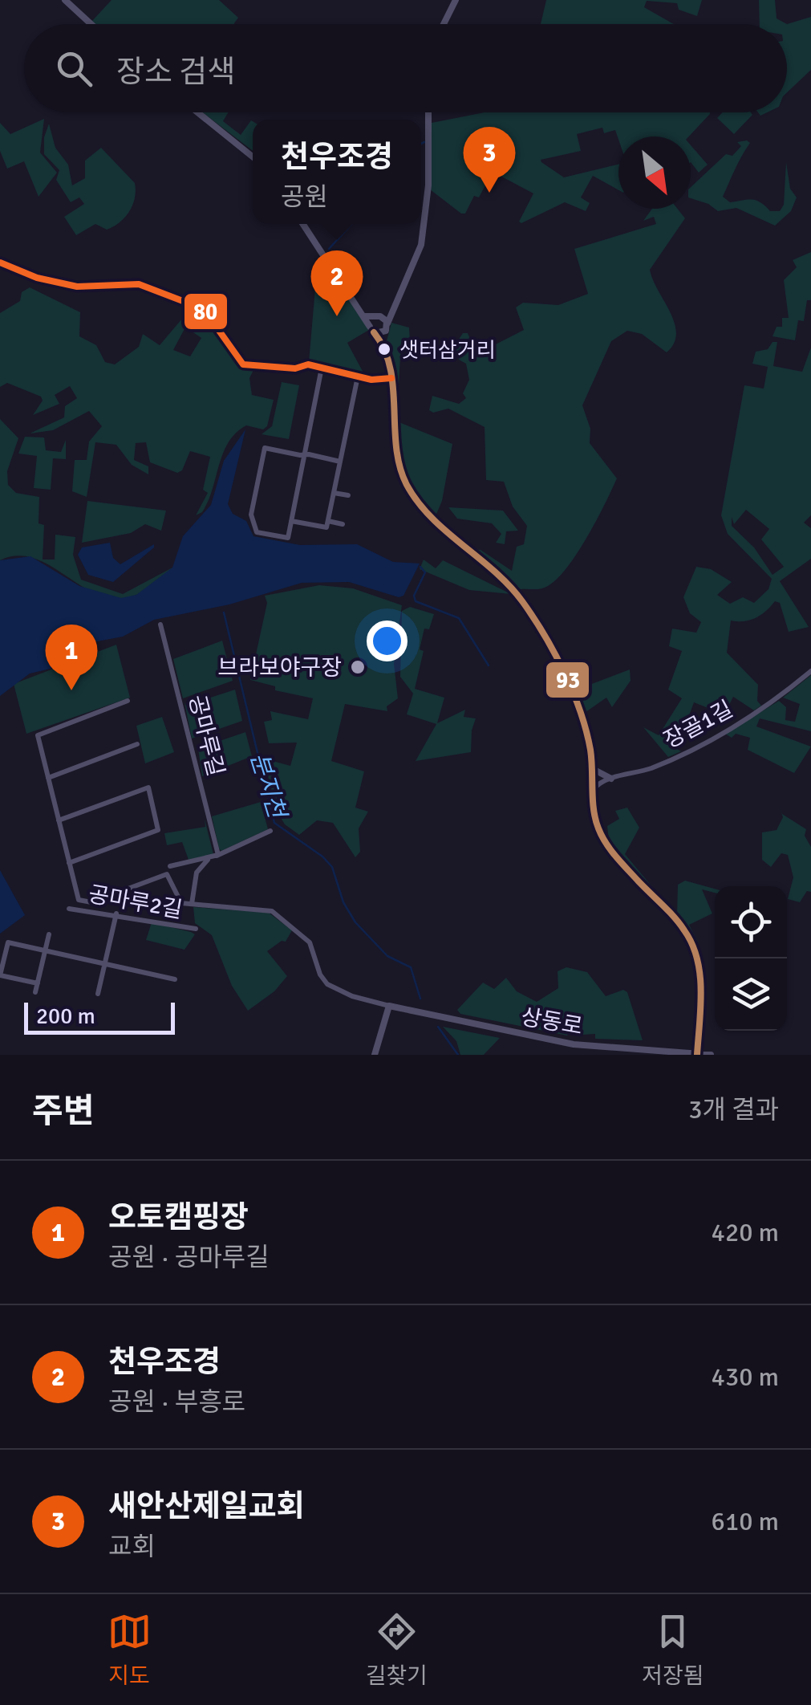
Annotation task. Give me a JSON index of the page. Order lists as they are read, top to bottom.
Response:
{
  "streets": {
    "street": [
      "장골1길",
      "공마루길",
      "공마루2길",
      "상동로"
    ]
  },
  "water": ["분지천"],
  "places": ["샛터삼거리", "브라보야구장"],
  "lines": ["transit line 80", "transit line 93"],
  "scale_bar": "200 m",
  "north": "bottom right",
  "page": {
    "search": "장소 검색",
    "popup": ["천우조경", "공원"],
    "pins": ["3", "2", "1"],
    "scale": "200 m",
    "heading": ["주변", "3개 결과"],
    "list": [
      {
        "mark": "1",
        "name": "오토캠핑장",
        "note": "공원 · 공마루길",
        "value": "420 m"
      },
      {
        "mark": "2",
        "name": "천우조경",
        "note": "공원 · 부흥로",
        "value": "430 m"
      },
      {
        "mark": "3",
        "name": "새안산제일교회",
        "note": "교회",
        "value": "610 m"
      }
    ],
    "nav": ["지도", "길찾기", "저장됨"]
  }
}
